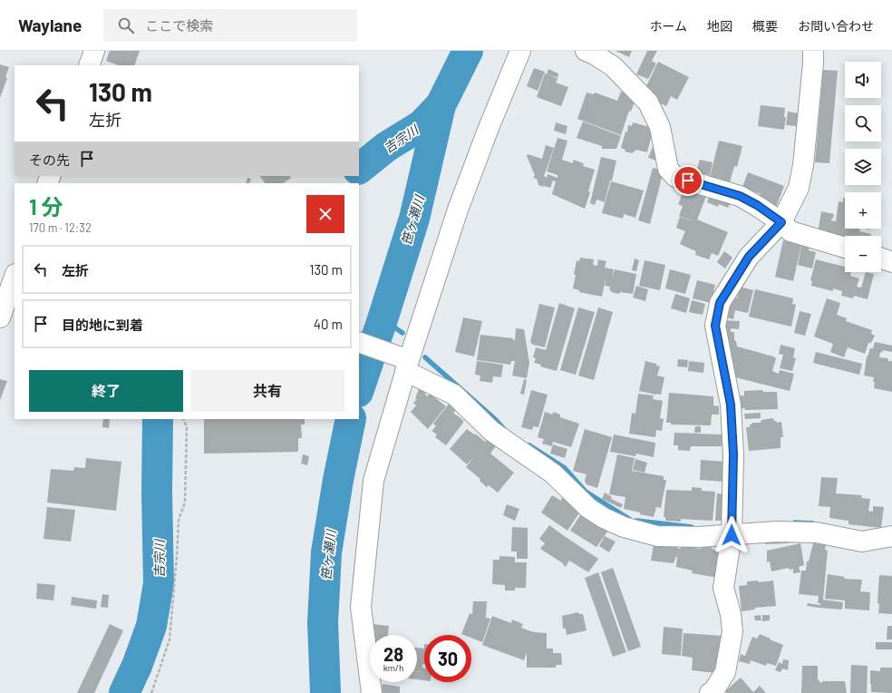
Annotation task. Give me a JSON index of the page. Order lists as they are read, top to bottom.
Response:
{
  "water": ["吉宗川", "笹ヶ瀬川"],
  "page": {
    "header": "Waylane",
    "search": "ここで検索",
    "nav": [
      "ホーム",
      "地図",
      "概要",
      "お問い合わせ"
    ],
    "map_buttons": ["+", "−"],
    "turn": ["130 m", "左折"],
    "then": "その先",
    "heading": ["1 分", "170 m · 12:32"],
    "list": [
      {
        "name": "左折",
        "value": "130 m"
      },
      {
        "name": "目的地に到着",
        "value": "40 m"
      }
    ],
    "buttons": ["終了", "共有"],
    "speed": "28 km/h",
    "limit": "30"
  }
}
